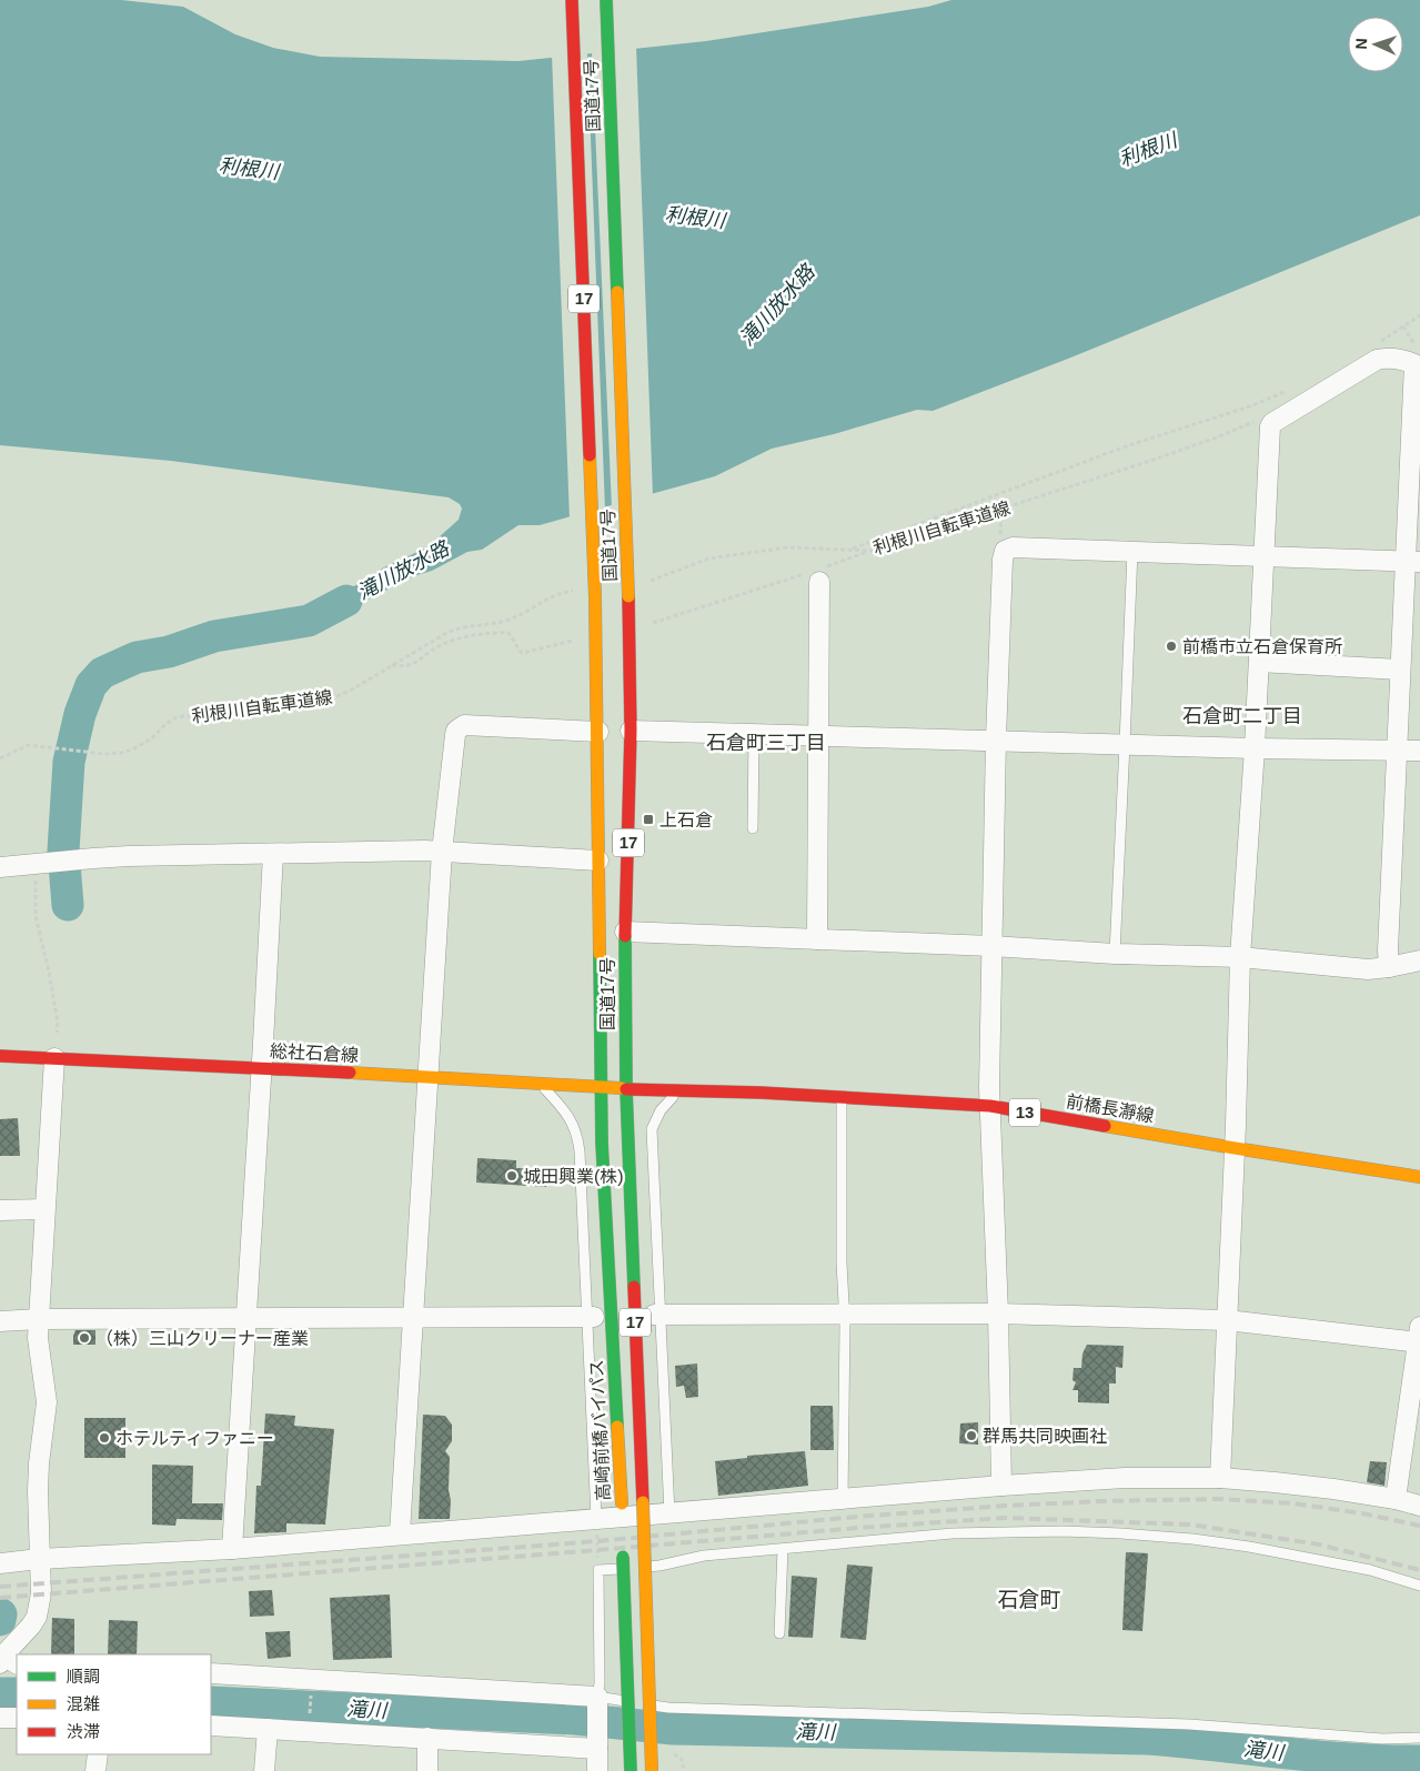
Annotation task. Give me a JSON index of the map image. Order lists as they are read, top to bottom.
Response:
{
  "streets": {
    "main road": [
      "国道17号",
      "17",
      "総社石倉線",
      "前橋長瀞線",
      "13",
      "高崎前橋バイパス"
    ],
    "path": ["利根川自転車道線"]
  },
  "crossings": [
    ["国道17号", "17"],
    ["国道17号", "総社石倉線"],
    ["国道17号", "前橋長瀞線"],
    ["国道17号", "高崎前橋バイパス"],
    ["17", "総社石倉線"],
    ["17", "前橋長瀞線"],
    ["総社石倉線", "前橋長瀞線"],
    ["総社石倉線", "高崎前橋バイパス"]
  ],
  "districts": ["石倉町二丁目", "石倉町三丁目", "石倉町"],
  "water": ["利根川", "滝川放水路", "滝川"],
  "places": {
    "other": [
      "前橋市立石倉保育所",
      "城田興業(株)",
      "（株）三山クリーナー産業",
      "群馬共同映画社",
      "ホテルティファニー"
    ],
    "transit": ["上石倉"]
  },
  "legend": ["順調", "混雑", "渋滞"],
  "north": "left"
}
